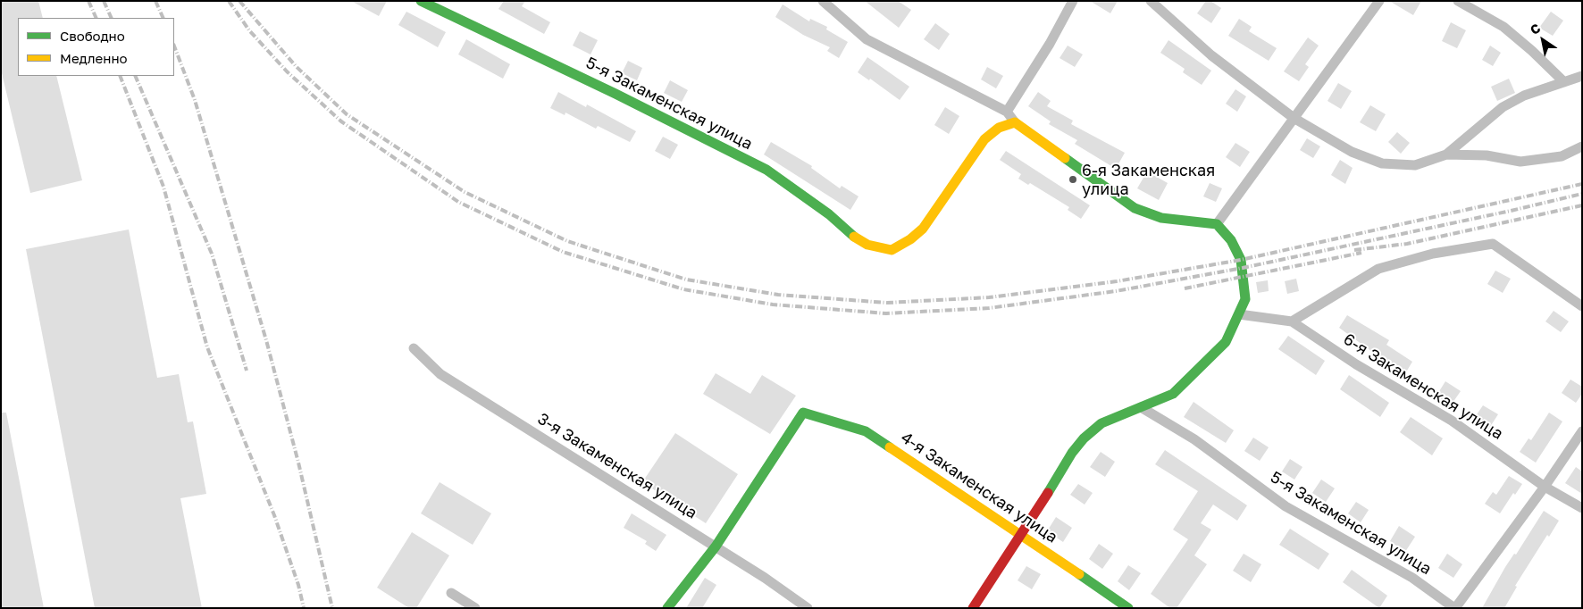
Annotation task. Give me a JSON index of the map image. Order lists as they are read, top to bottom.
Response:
{
  "streets": {
    "street": [
      "5-я Закаменская улица",
      "6-я Закаменская улица",
      "3-я Закаменская улица",
      "4-я Закаменская улица"
    ]
  },
  "crossings": [
    ["3-я Закаменская улица", "4-я Закаменская улица"]
  ],
  "places": ["6-я Закаменская улица"],
  "legend": ["Свободно", "Медленно"],
  "north": "top left"
}
